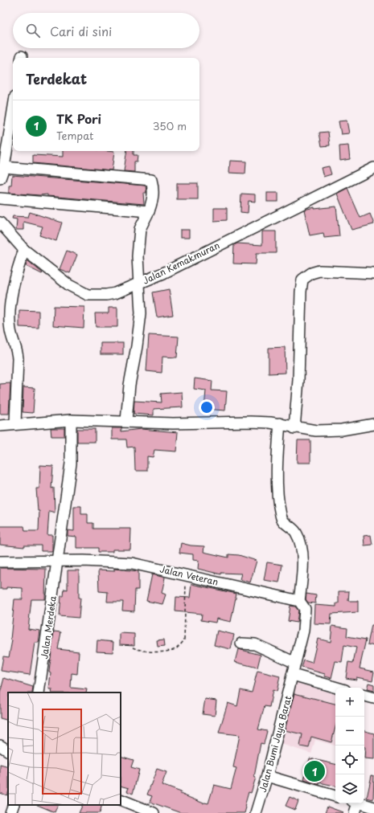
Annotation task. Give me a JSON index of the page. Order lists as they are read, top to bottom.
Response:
{
  "streets": {
    "street": [
      "Jalan Kemakmuran",
      "Jalan Veteran",
      "Jalan Merdeka",
      "Jalan Bumi Jaya Barat"
    ]
  },
  "crossings": [
    ["Jalan Veteran", "Jalan Merdeka"]
  ],
  "page": {
    "search": "Cari di sini",
    "heading": "Terdekat",
    "list": [
      {
        "mark": "1",
        "name": "TK Pori",
        "note": "Tempat",
        "value": "350 m"
      }
    ],
    "map_buttons": ["+", "−"],
    "pins": "1"
  }
}
